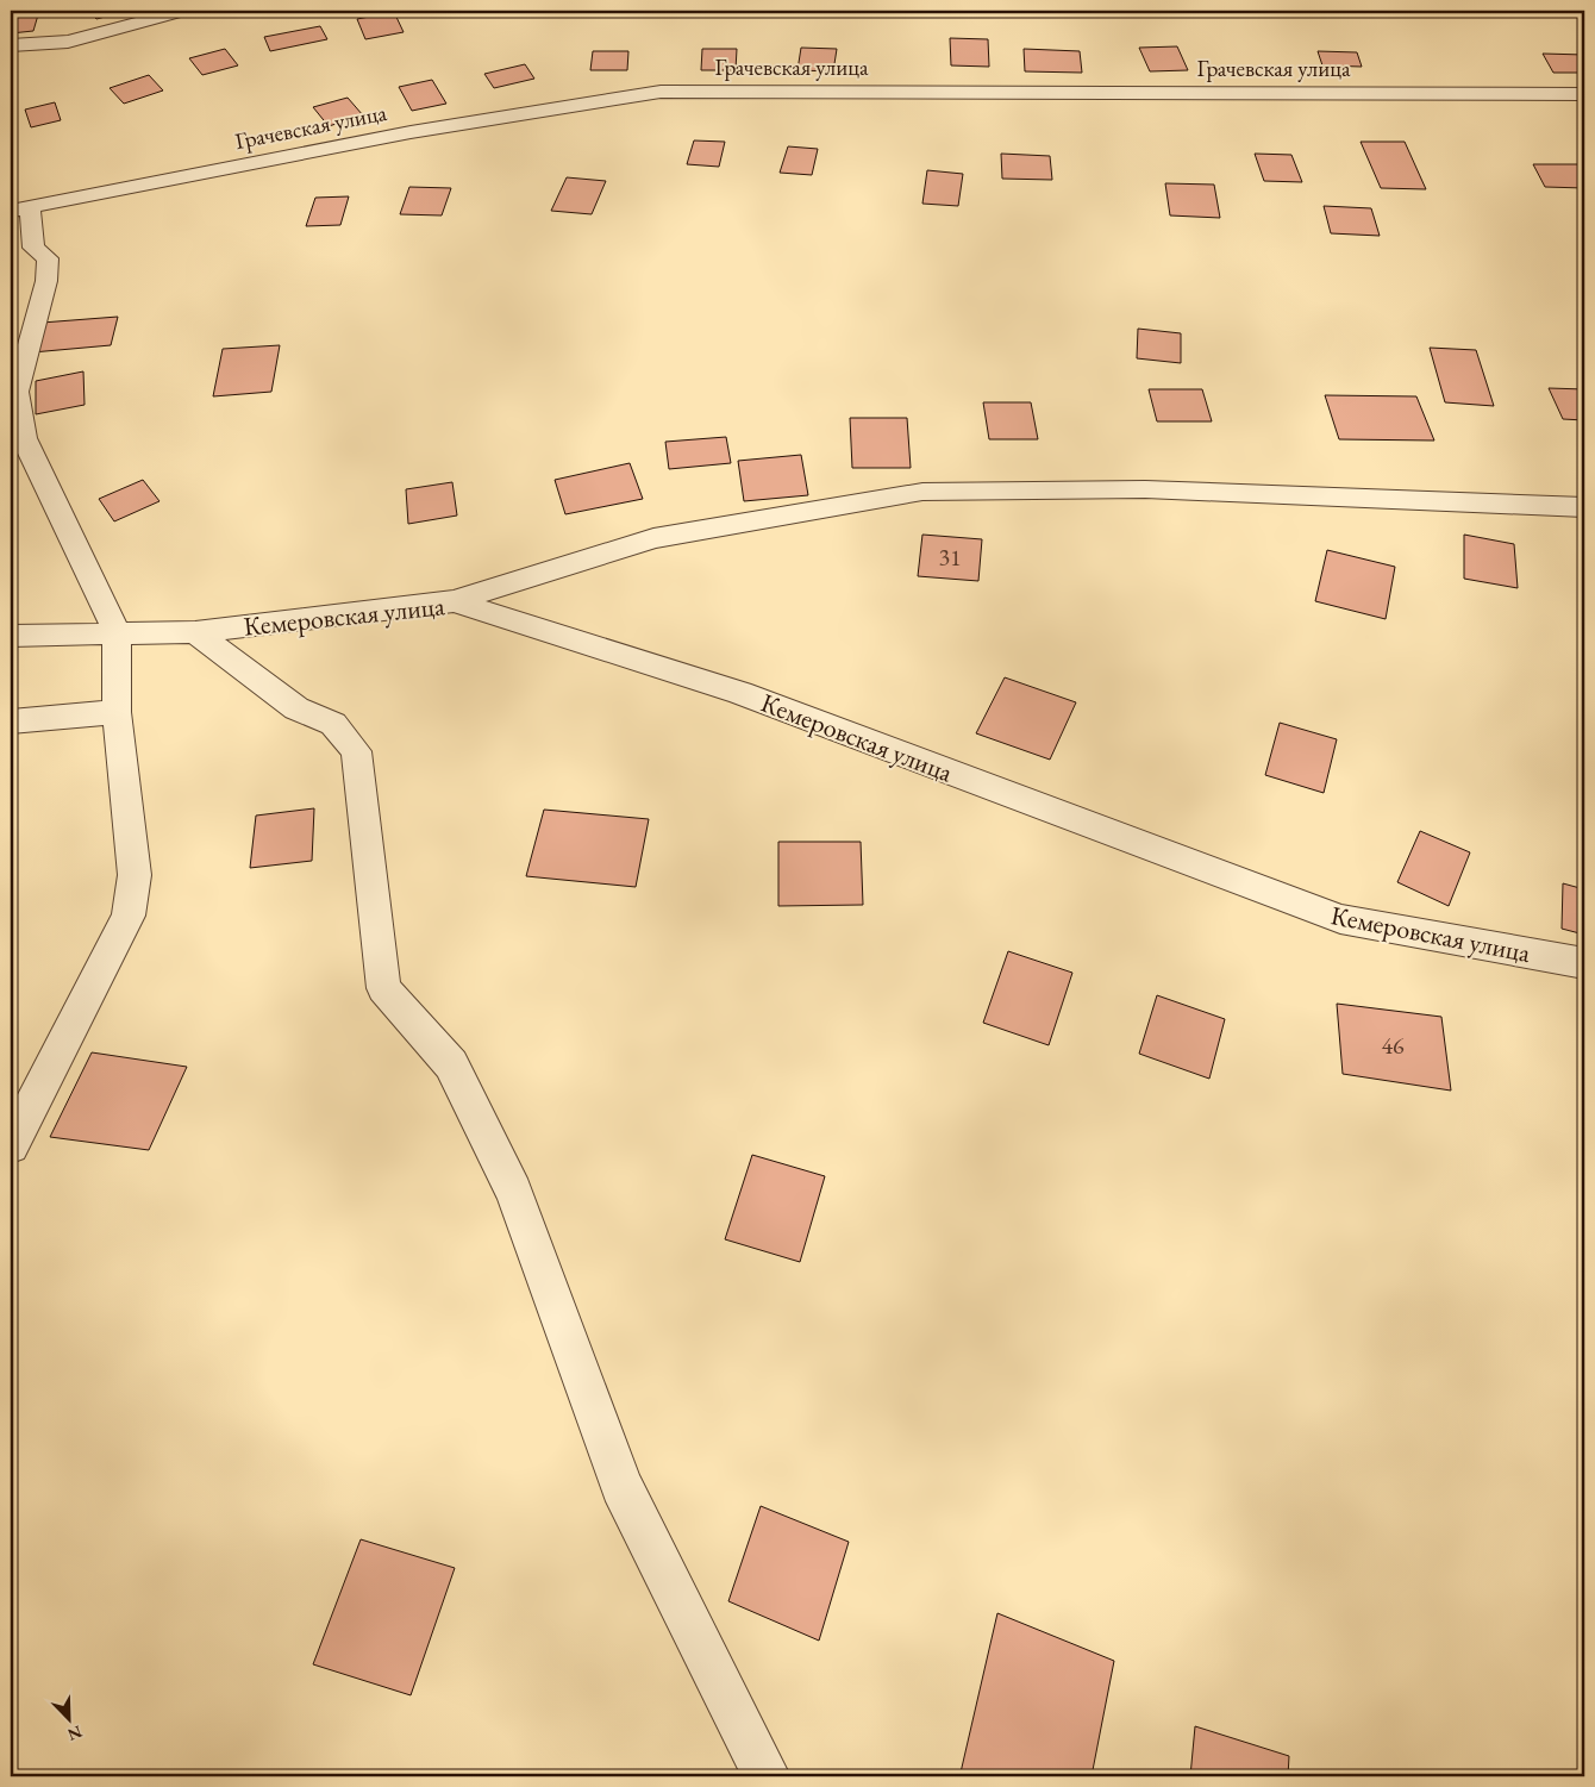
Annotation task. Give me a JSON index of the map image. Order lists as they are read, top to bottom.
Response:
{
  "streets": {
    "street": ["Грачевская улица", "Кемеровская улица"]
  },
  "house_numbers": ["31", "46"],
  "north": "bottom right"
}
